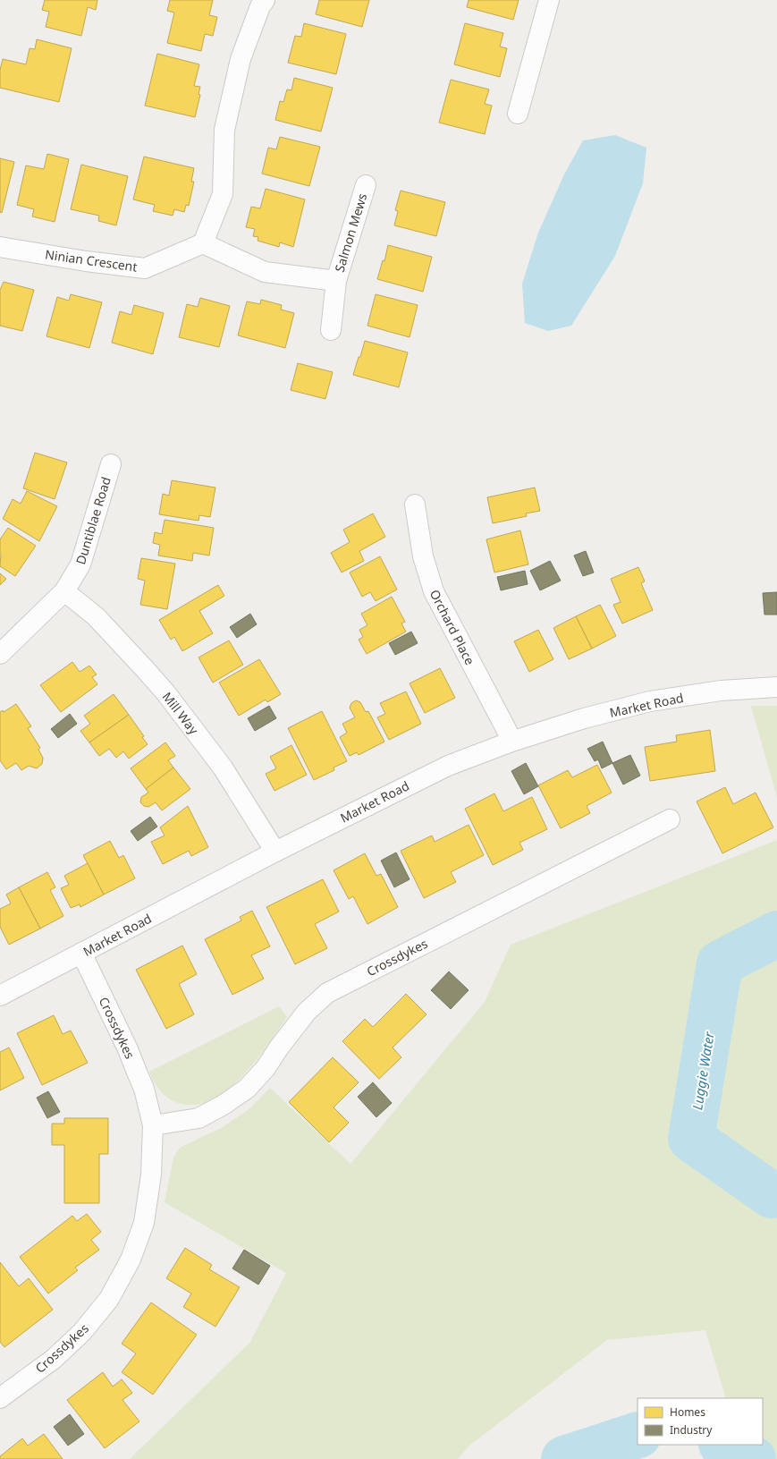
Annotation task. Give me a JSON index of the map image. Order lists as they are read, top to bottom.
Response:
{
  "streets": {
    "street": [
      "Salmon Mews",
      "Ninian Crescent",
      "Duntiblae Road",
      "Orchard Place",
      "Market Road",
      "Mill Way",
      "Crossdykes"
    ]
  },
  "crossings": [
    ["Salmon Mews", "Ninian Crescent"],
    ["Duntiblae Road", "Mill Way"],
    ["Orchard Place", "Market Road"],
    ["Market Road", "Mill Way"],
    ["Market Road", "Crossdykes"]
  ],
  "water": ["Luggie Water"],
  "legend": ["Homes", "Industry"]
}
